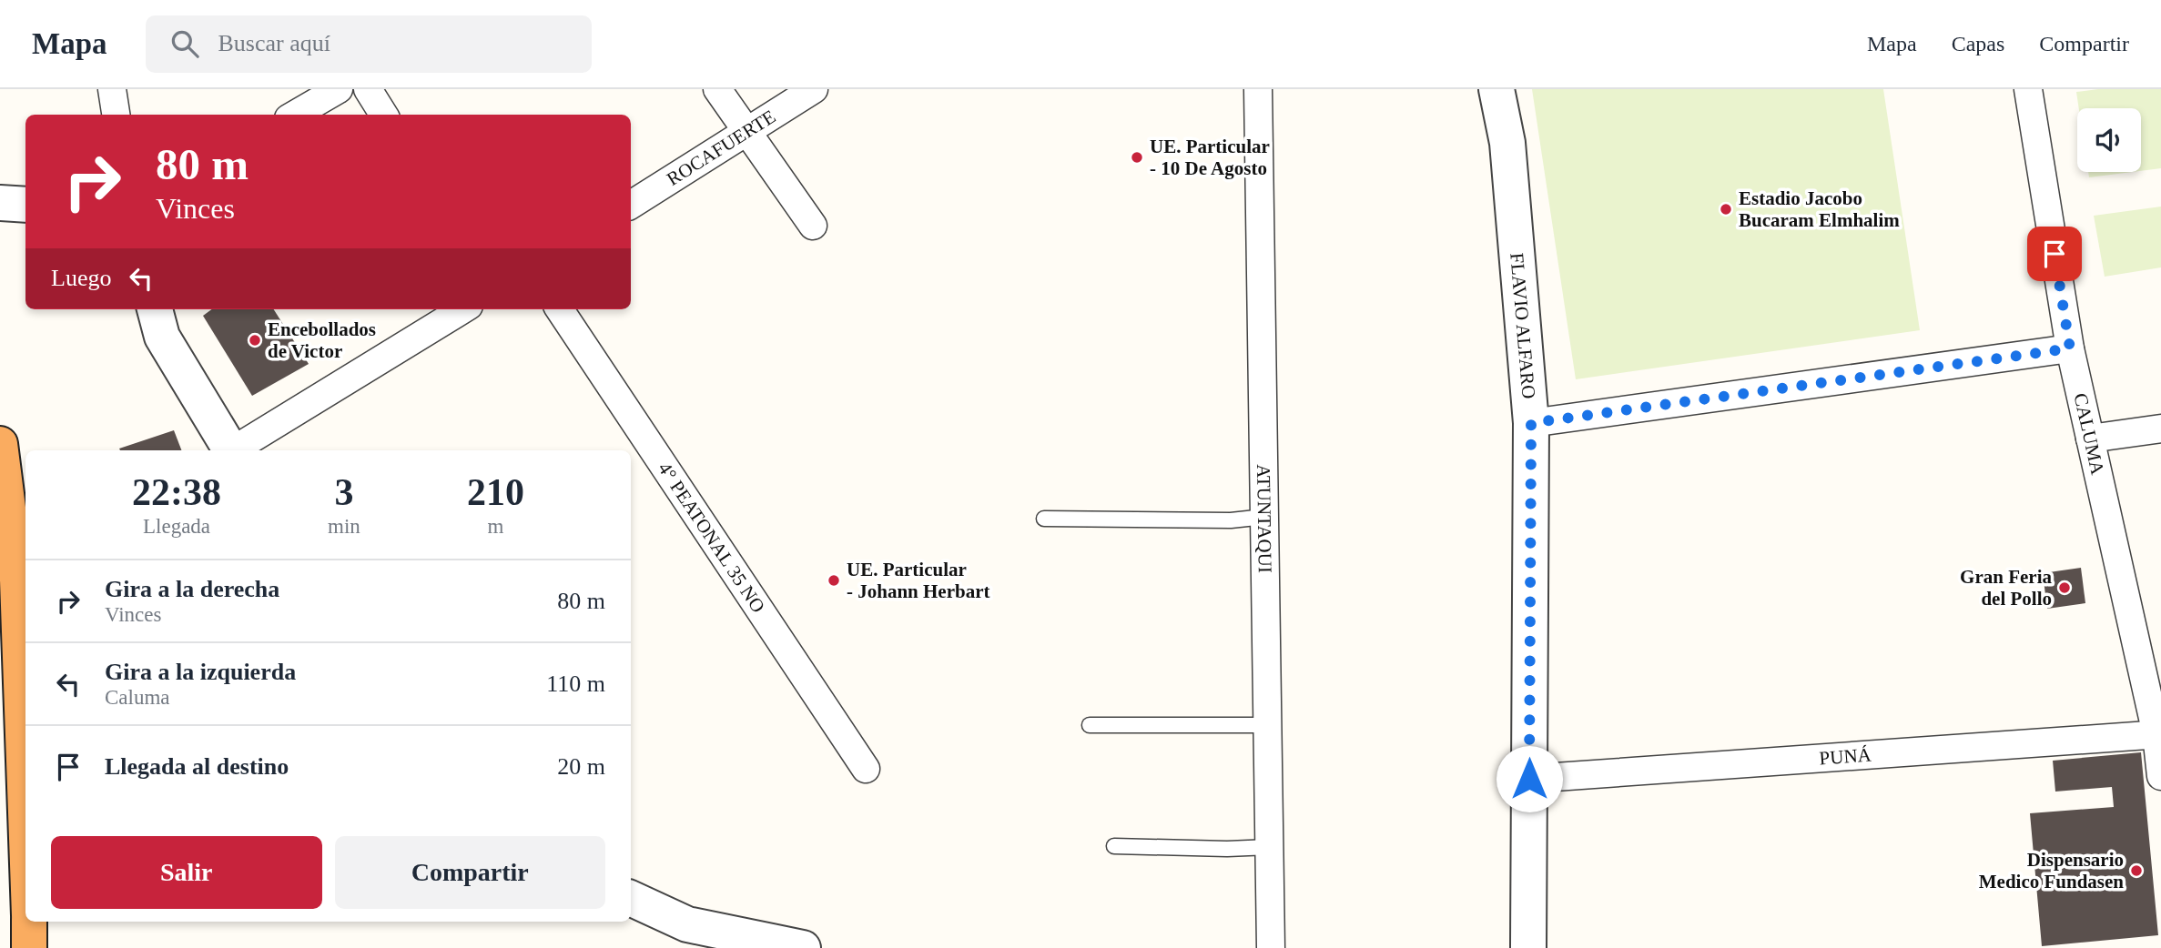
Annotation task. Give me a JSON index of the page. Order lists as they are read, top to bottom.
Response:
{
  "streets": {
    "street": [
      "ROCAFUERTE",
      "FLAVIO ALFARO",
      "CALUMA",
      "ATUNTAQUI",
      "4° PEATONAL 35 NO",
      "PUNÁ"
    ]
  },
  "crossings": [
    ["FLAVIO ALFARO", "PUNÁ"],
    ["CALUMA", "PUNÁ"]
  ],
  "places": [
    "UE. Particular - 10 De Agosto",
    "Estadio Jacobo Bucaram Elmhalim",
    "Encebollados de Victor",
    "UE. Particular - Johann Herbart",
    "Gran Feria del Pollo",
    "Dispensario Medico Fundasen"
  ],
  "page": {
    "header": "Mapa",
    "search": "Buscar aquí",
    "nav": ["Mapa", "Capas", "Compartir"],
    "turn": ["80 m", "Vinces"],
    "then": "Luego",
    "eta": [
      "22:38",
      "Llegada",
      "3",
      "min",
      "210",
      "m"
    ],
    "list": [
      {
        "name": "Gira a la derecha",
        "note": "Vinces",
        "value": "80 m"
      },
      {
        "name": "Gira a la izquierda",
        "note": "Caluma",
        "value": "110 m"
      },
      {
        "name": "Llegada al destino",
        "value": "20 m"
      }
    ],
    "buttons": ["Salir", "Compartir"]
  }
}
